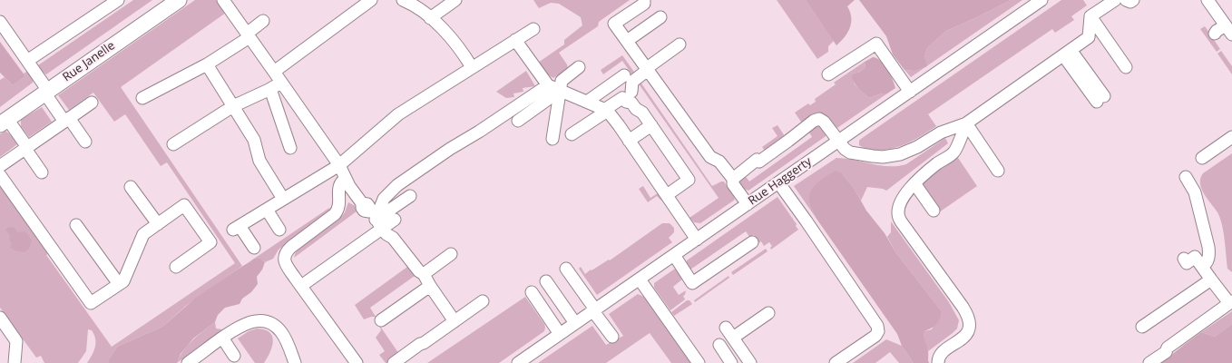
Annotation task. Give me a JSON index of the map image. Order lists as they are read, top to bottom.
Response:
{
  "streets": {
    "main road": ["Rue Janelle"],
    "street": ["Rue Haggerty"]
  }
}
